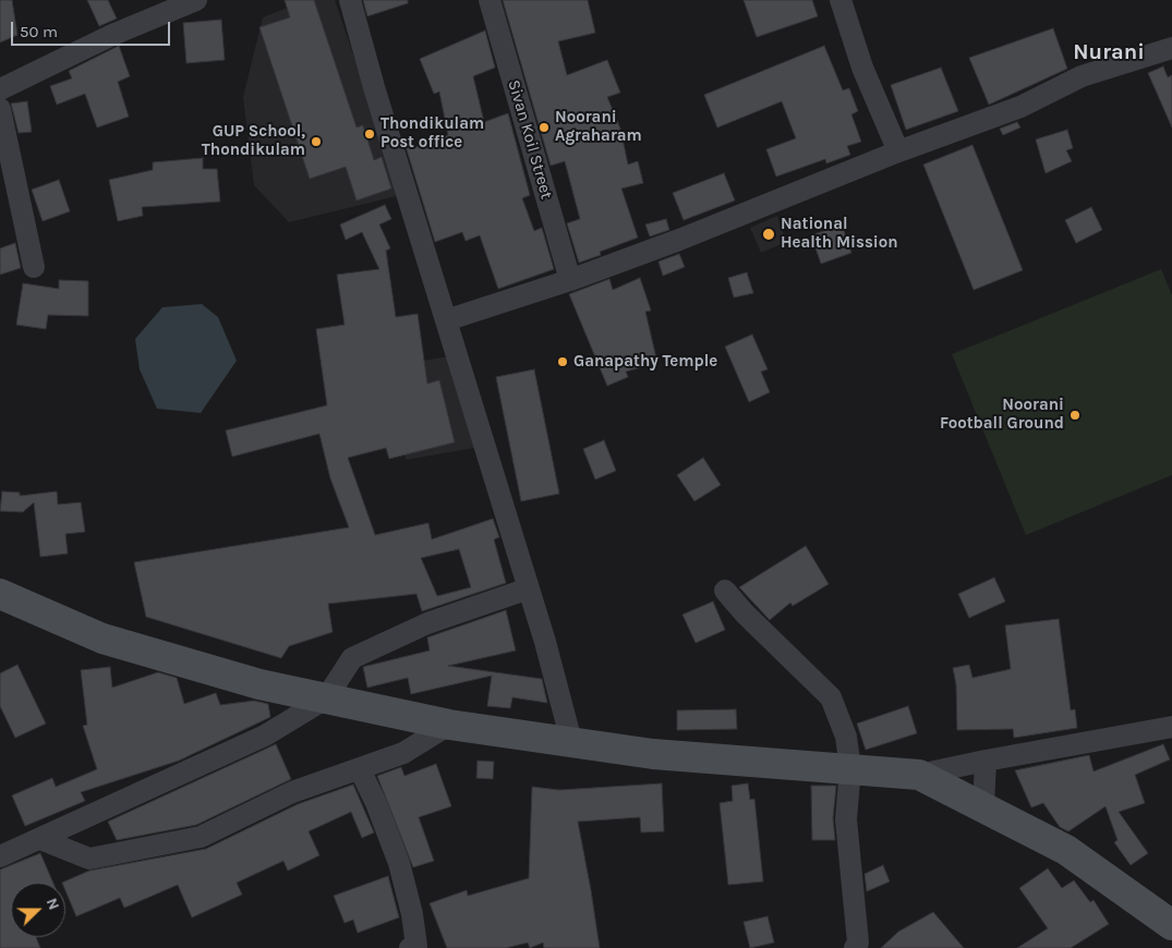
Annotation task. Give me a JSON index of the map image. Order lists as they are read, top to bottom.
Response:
{
  "streets": {
    "street": ["Sivan Koil Street"]
  },
  "districts": ["Nurani"],
  "places": [
    "Noorani Agraharam",
    "Thondikulam Post office",
    "GUP School, Thondikulam",
    "National Health Mission",
    "Ganapathy Temple",
    "Noorani Football Ground"
  ],
  "scale_bar": "50 m",
  "north": "right"
}
